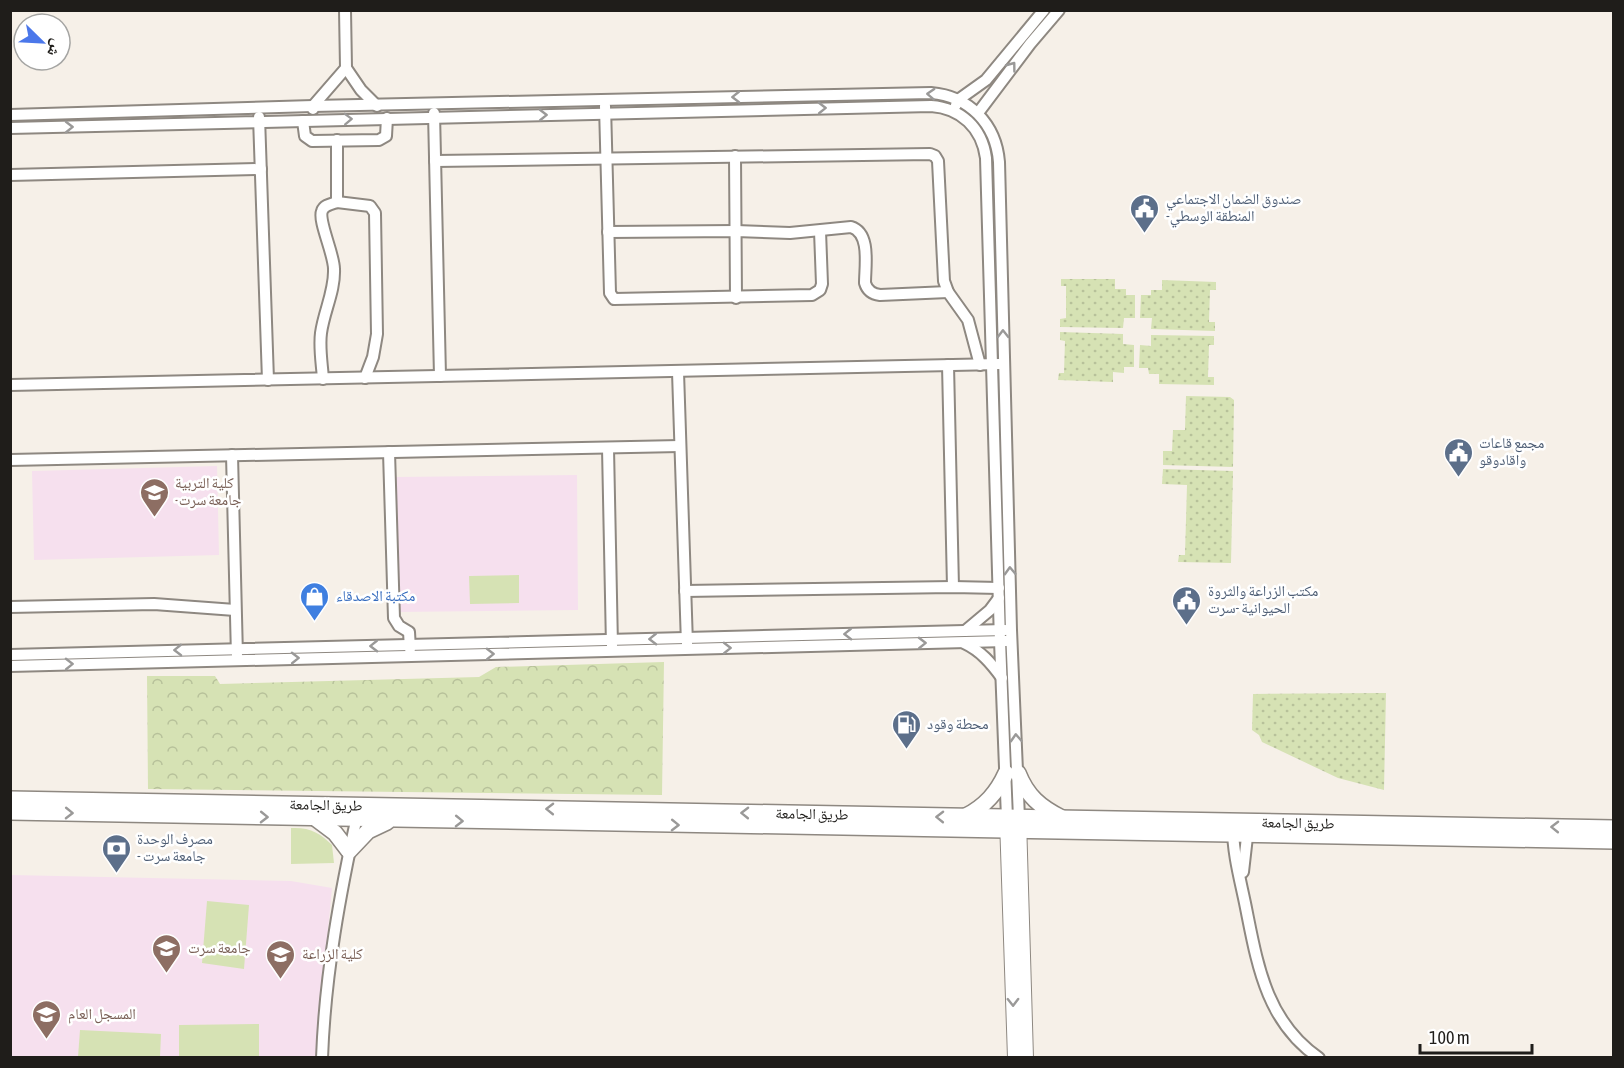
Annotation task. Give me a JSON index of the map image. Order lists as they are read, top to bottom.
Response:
{
  "streets": {
    "highway": ["طريق الجامعة"]
  },
  "places": {
    "public building": ["صندوق الضمان الاجتماعي -المنطقة الوسطي", "مجمع قاعات واقادوقو", "مكتب الزراعة والثروة الحيوانية -سرت"],
    "school or university": [
      "كلية التربية -جامعة سرت",
      "جامعة سرت",
      "كلية الزراعة",
      "المسجل العام"
    ],
    "shop": ["مكتبة الاصدقاء"],
    "fuel station": ["محطة وقود"],
    "bank": ["مصرف الوحدة - جامعة سرت"]
  },
  "scale_bar": "100 m",
  "north": "bottom right"
}
